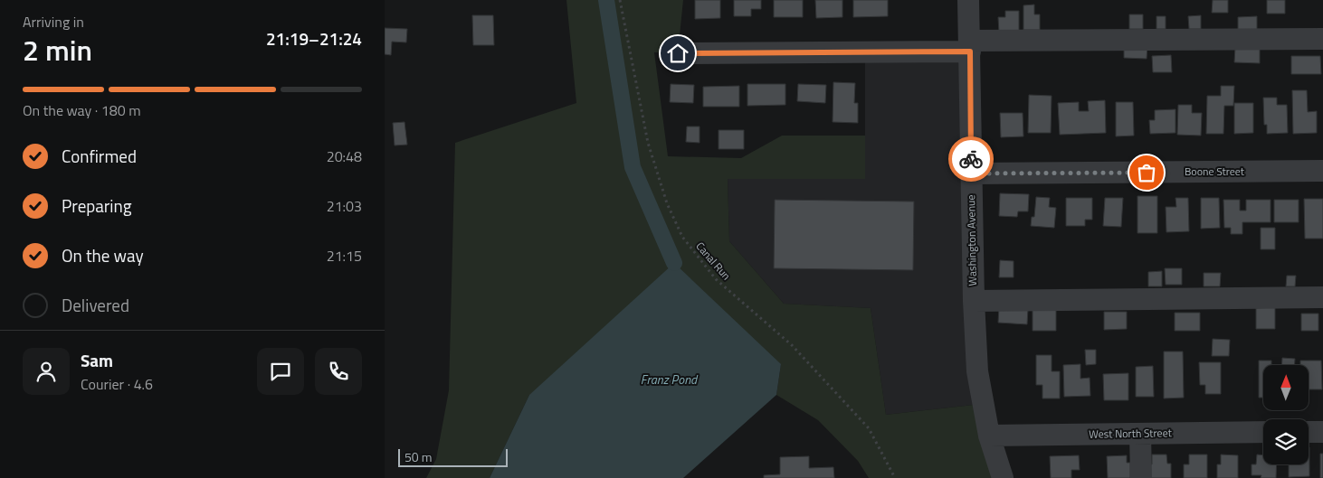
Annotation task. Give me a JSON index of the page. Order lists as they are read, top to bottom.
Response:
{
  "streets": {
    "street": ["Boone Street", "Washington Avenue", "West North Street"],
    "path": ["Canal Run"]
  },
  "crossings": [
    ["Boone Street", "Washington Avenue"],
    ["Washington Avenue", "West North Street"]
  ],
  "water": ["Franz Pond"],
  "scale_bar": "50 m",
  "north": "top",
  "page": {
    "heading": ["2 min", "Arriving in", "21:19–21:24"],
    "panel": ["Sam", "Courier · 4.6"],
    "bar": "On the way · 180 m",
    "list": [
      ["Confirmed", "20:48"],
      ["Preparing", "21:03"],
      ["On the way", "21:15"],
      "Delivered"
    ],
    "scale": "50 m"
  }
}
